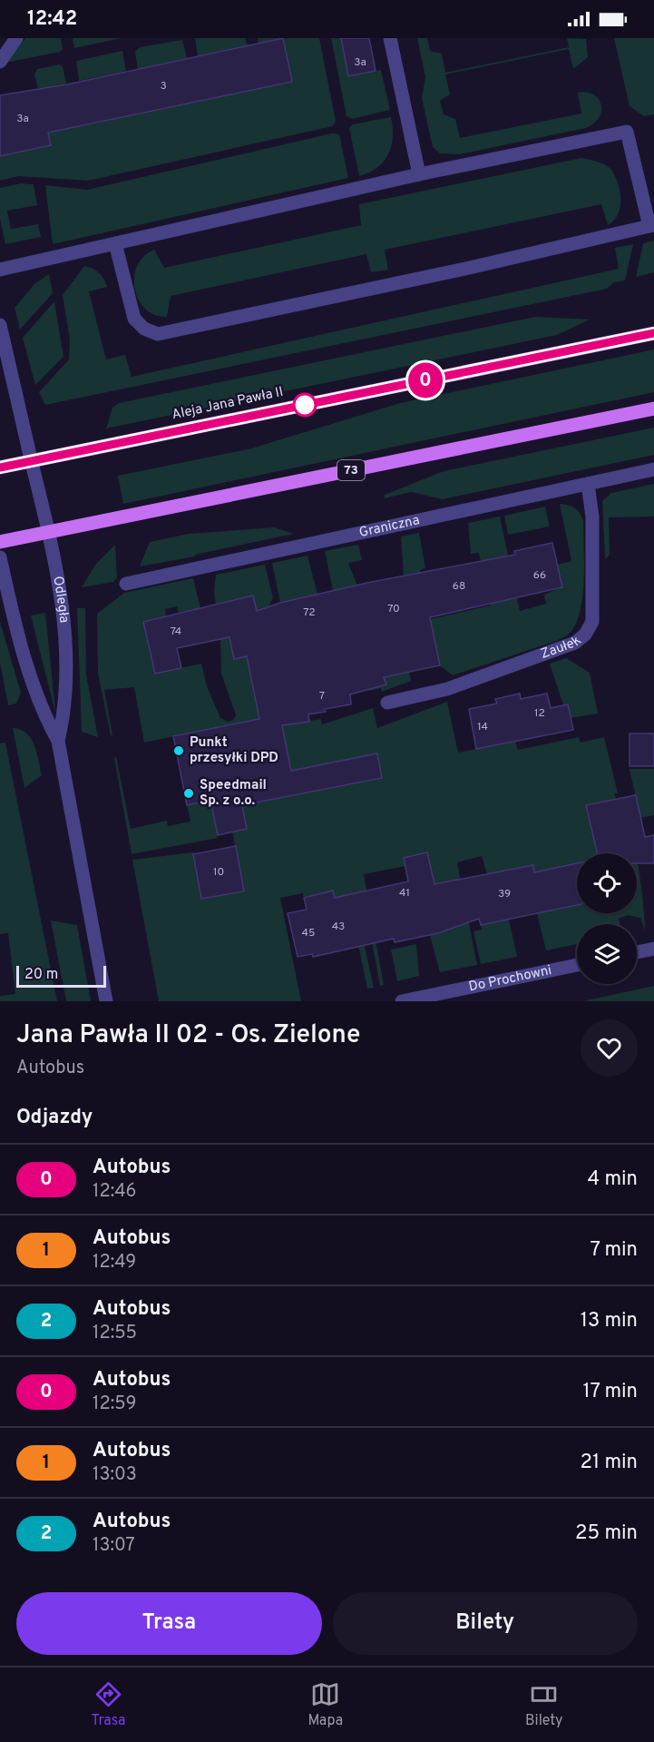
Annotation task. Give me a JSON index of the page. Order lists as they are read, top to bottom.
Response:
{
  "streets": {
    "main road": ["Aleja Jana Pawła II", "73"],
    "street": [
      "Graniczna",
      "Odległa",
      "Zaułek",
      "Do Prochowni"
    ]
  },
  "crossings": [
    ["Aleja Jana Pawła II", "Odległa"],
    ["73", "Odległa"],
    ["Graniczna", "Zaułek"]
  ],
  "places": ["Punkt przesyłki DPD", "Speedmail Sp. z o.o."],
  "lines": ["bus line 0"],
  "house_numbers": [
    "3a",
    "3",
    "3a",
    "66",
    "68",
    "70",
    "72",
    "74",
    "7",
    "12",
    "14",
    "10",
    "41",
    "39",
    "43",
    "45"
  ],
  "scale_bar": "20 m",
  "page": {
    "status": "12:42",
    "on_map": "0",
    "scale": "20 m",
    "heading": [
      ["Jana Pawła II 02 - Os. Zielone", "Autobus"],
      "Odjazdy"
    ],
    "list": [
      {
        "mark": "0",
        "name": "Autobus",
        "note": "12:46",
        "value": "4 min"
      },
      {
        "mark": "1",
        "name": "Autobus",
        "note": "12:49",
        "value": "7 min"
      },
      {
        "mark": "2",
        "name": "Autobus",
        "note": "12:55",
        "value": "13 min"
      },
      {
        "mark": "0",
        "name": "Autobus",
        "note": "12:59",
        "value": "17 min"
      },
      {
        "mark": "1",
        "name": "Autobus",
        "note": "13:03",
        "value": "21 min"
      },
      {
        "mark": "2",
        "name": "Autobus",
        "note": "13:07",
        "value": "25 min"
      }
    ],
    "buttons": ["Trasa", "Bilety"],
    "tabs": ["Trasa", "Mapa", "Bilety"]
  }
}
